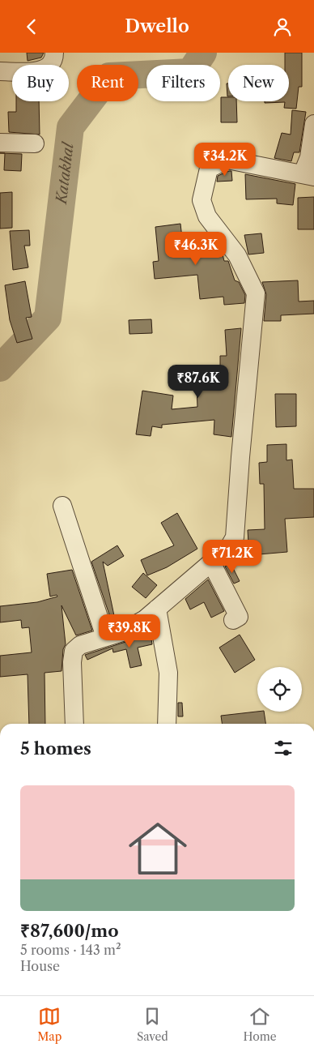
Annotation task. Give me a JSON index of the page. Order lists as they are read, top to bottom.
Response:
{
  "water": ["Katakhal"],
  "page": {
    "header": "Dwello",
    "chip": [
      "Buy",
      "Rent",
      "Filters",
      "New"
    ],
    "price": [
      "₹34.2K",
      "₹46.3K",
      "₹87.6K",
      "₹71.2K",
      "₹39.8K"
    ],
    "heading": "5 homes",
    "list": [
      {
        "name": "₹87,600/mo",
        "note": "5 rooms · 143 m² · House"
      }
    ],
    "tabs": ["Map", "Saved", "Home"]
  }
}
